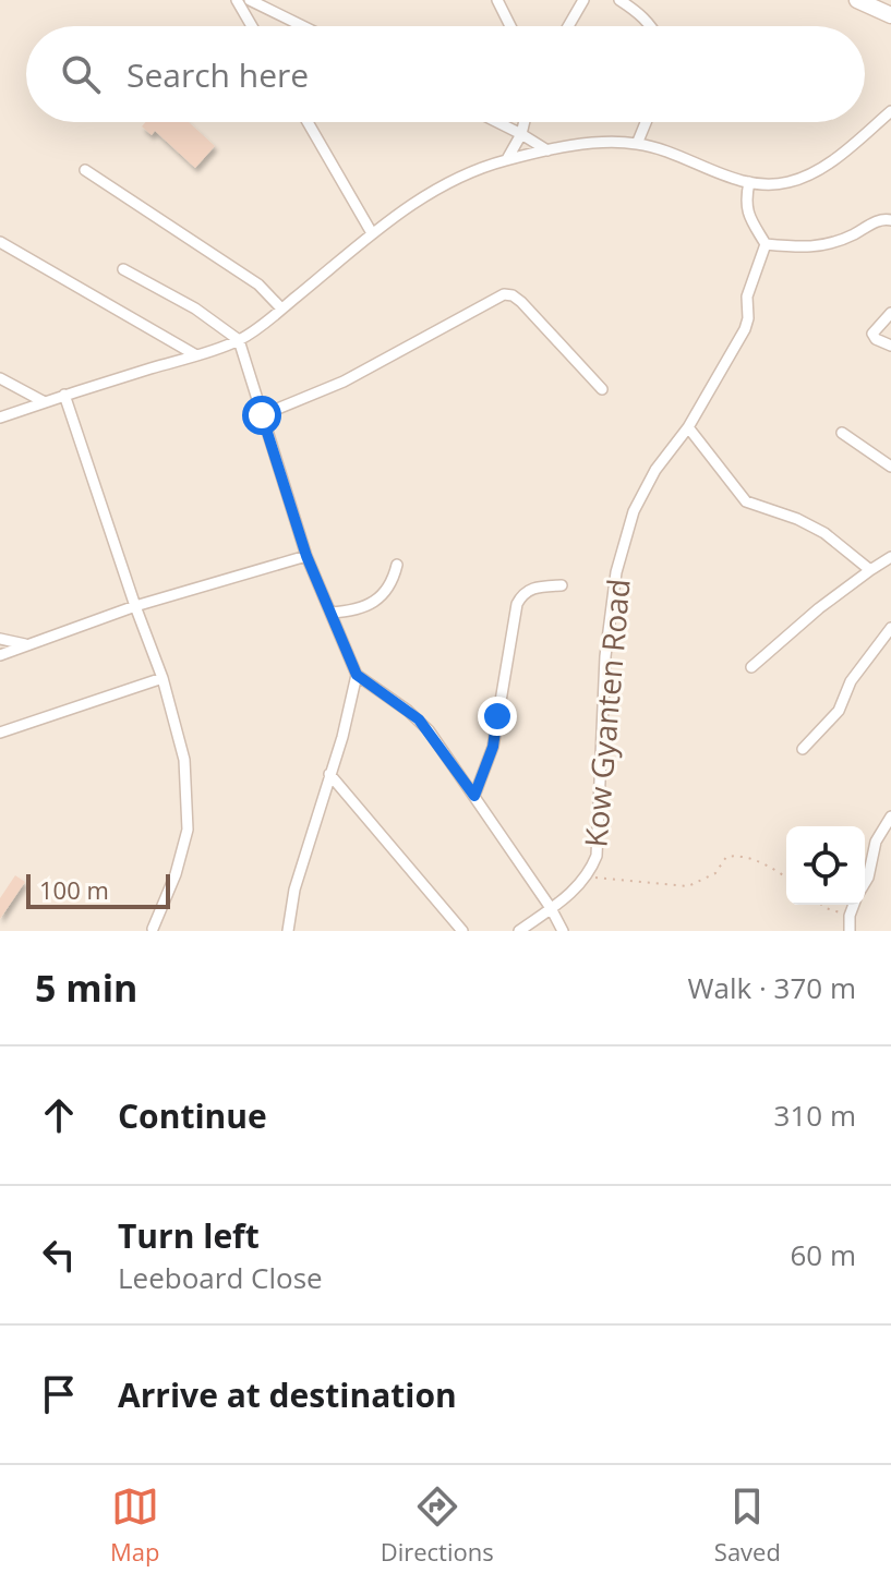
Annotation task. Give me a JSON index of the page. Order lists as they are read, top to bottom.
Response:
{
  "streets": {
    "street": ["Kow Gyanten Road"]
  },
  "scale_bar": "100 m",
  "page": {
    "search": "Search here",
    "scale": "100 m",
    "heading": ["5 min", "Walk · 370 m"],
    "list": [
      ["Continue", "310 m"],
      ["Turn left", "Leeboard Close", "60 m"],
      "Arrive at destination"
    ],
    "nav": ["Map", "Directions", "Saved"]
  }
}
